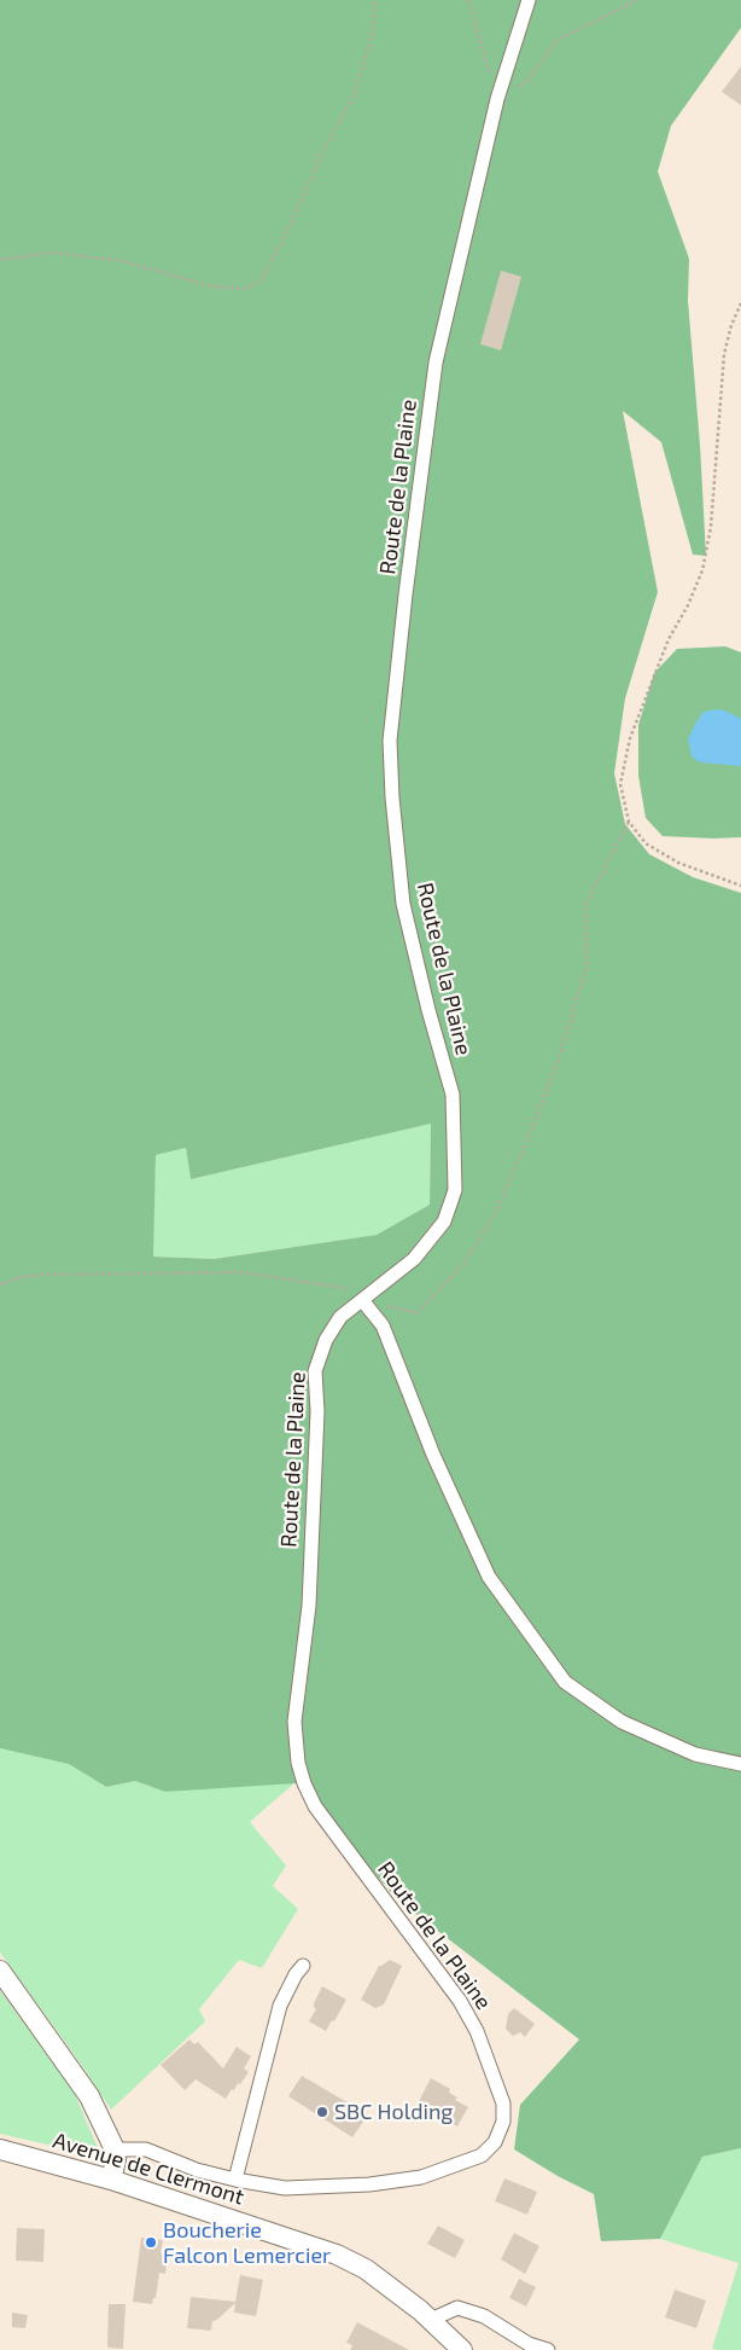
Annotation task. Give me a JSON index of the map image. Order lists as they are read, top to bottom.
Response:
{
  "streets": {
    "main road": ["Avenue de Clermont"],
    "street": ["Route de la Plaine"]
  },
  "places": ["SBC Holding", "Boucherie Falcon Lemercier"]
}
